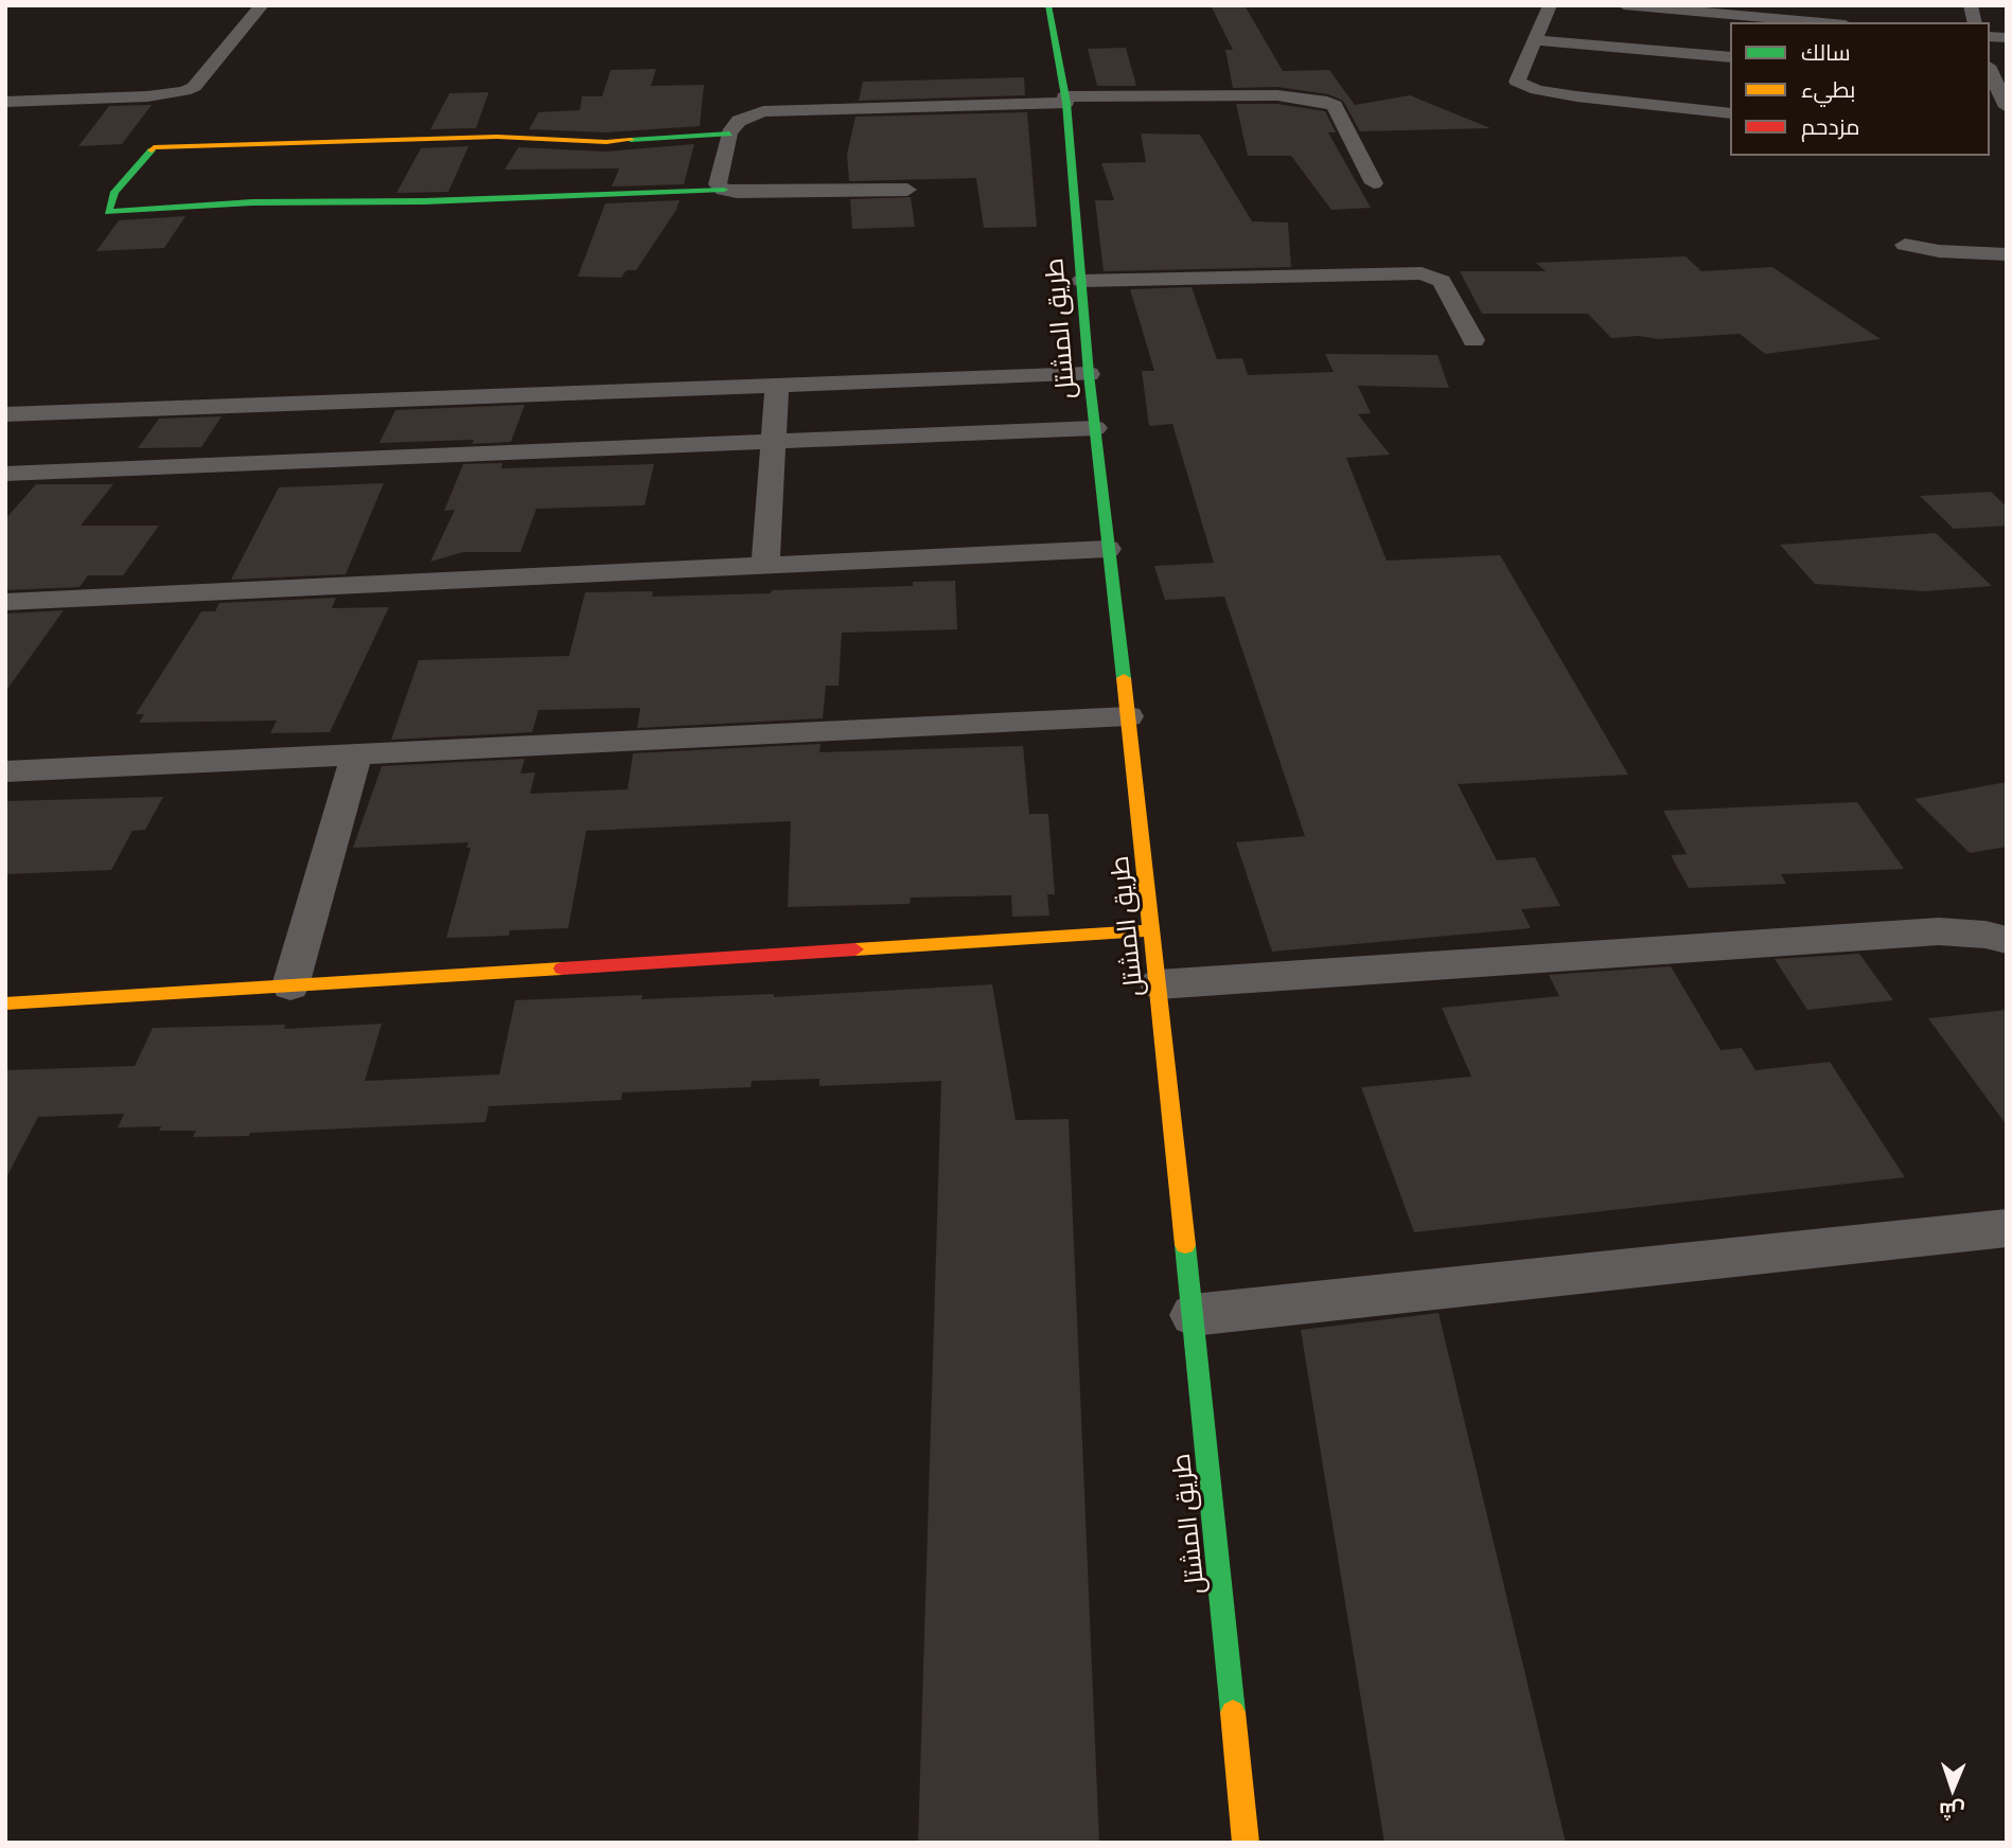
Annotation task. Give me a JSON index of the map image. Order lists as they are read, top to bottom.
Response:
{
  "streets": {
    "main road": ["طريق المشتل"]
  },
  "legend": ["سالك", "بطيء", "مزدحم"],
  "north": "bottom"
}
